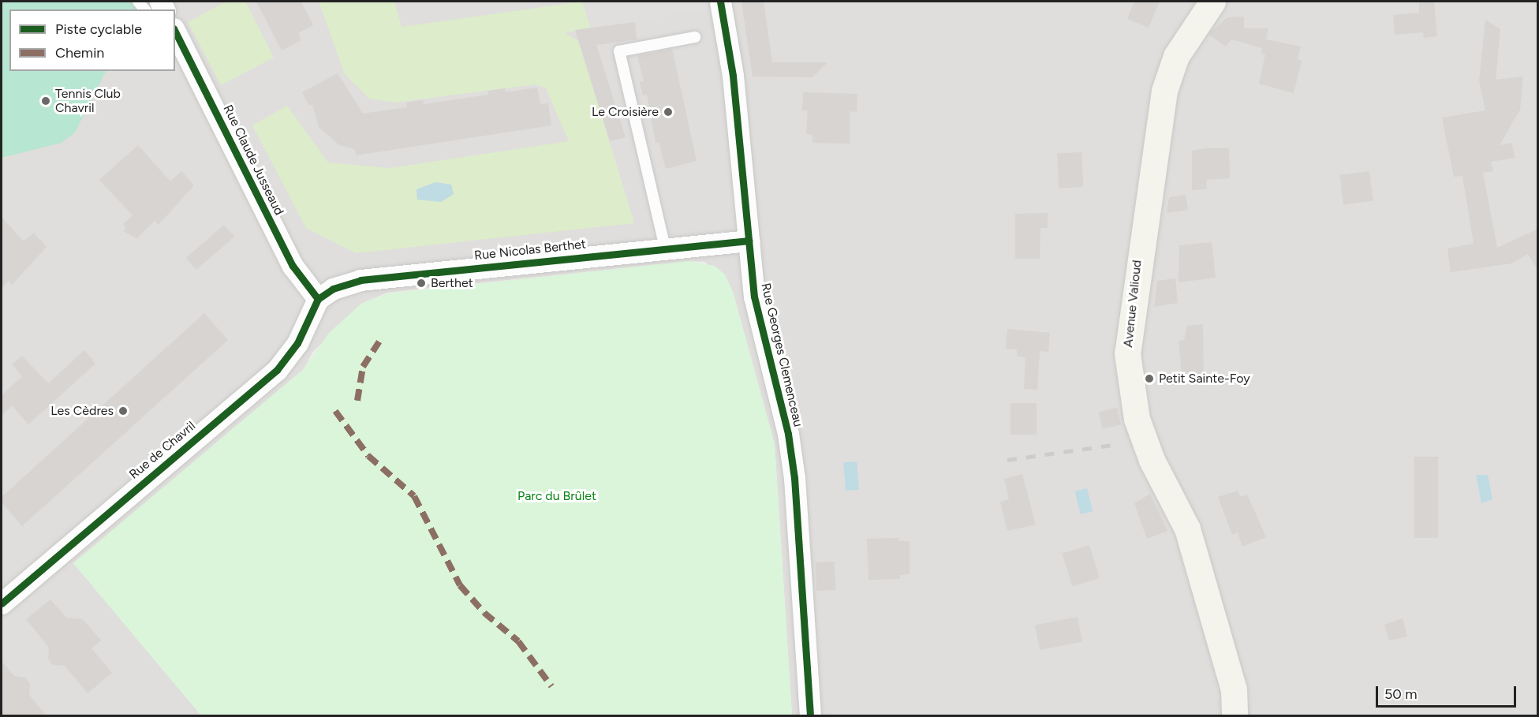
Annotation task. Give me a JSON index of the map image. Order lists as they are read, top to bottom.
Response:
{
  "streets": {
    "main road": ["Avenue Valioud"],
    "street": [
      "Rue Claude Jusseaud",
      "Rue Nicolas Berthet",
      "Rue Georges Clemenceau",
      "Rue de Chavril"
    ]
  },
  "crossings": [
    ["Rue Claude Jusseaud", "Rue Nicolas Berthet"],
    ["Rue Claude Jusseaud", "Rue de Chavril"],
    ["Rue Nicolas Berthet", "Rue Georges Clemenceau"],
    ["Rue Nicolas Berthet", "Rue de Chavril"]
  ],
  "parks": ["Parc du Brûlet"],
  "places": [
    "Tennis Club Chavril",
    "Le Croisière",
    "Berthet",
    "Petit Sainte-Foy",
    "Les Cèdres"
  ],
  "legend": ["Piste cyclable", "Chemin"],
  "scale_bar": "50 m"
}
